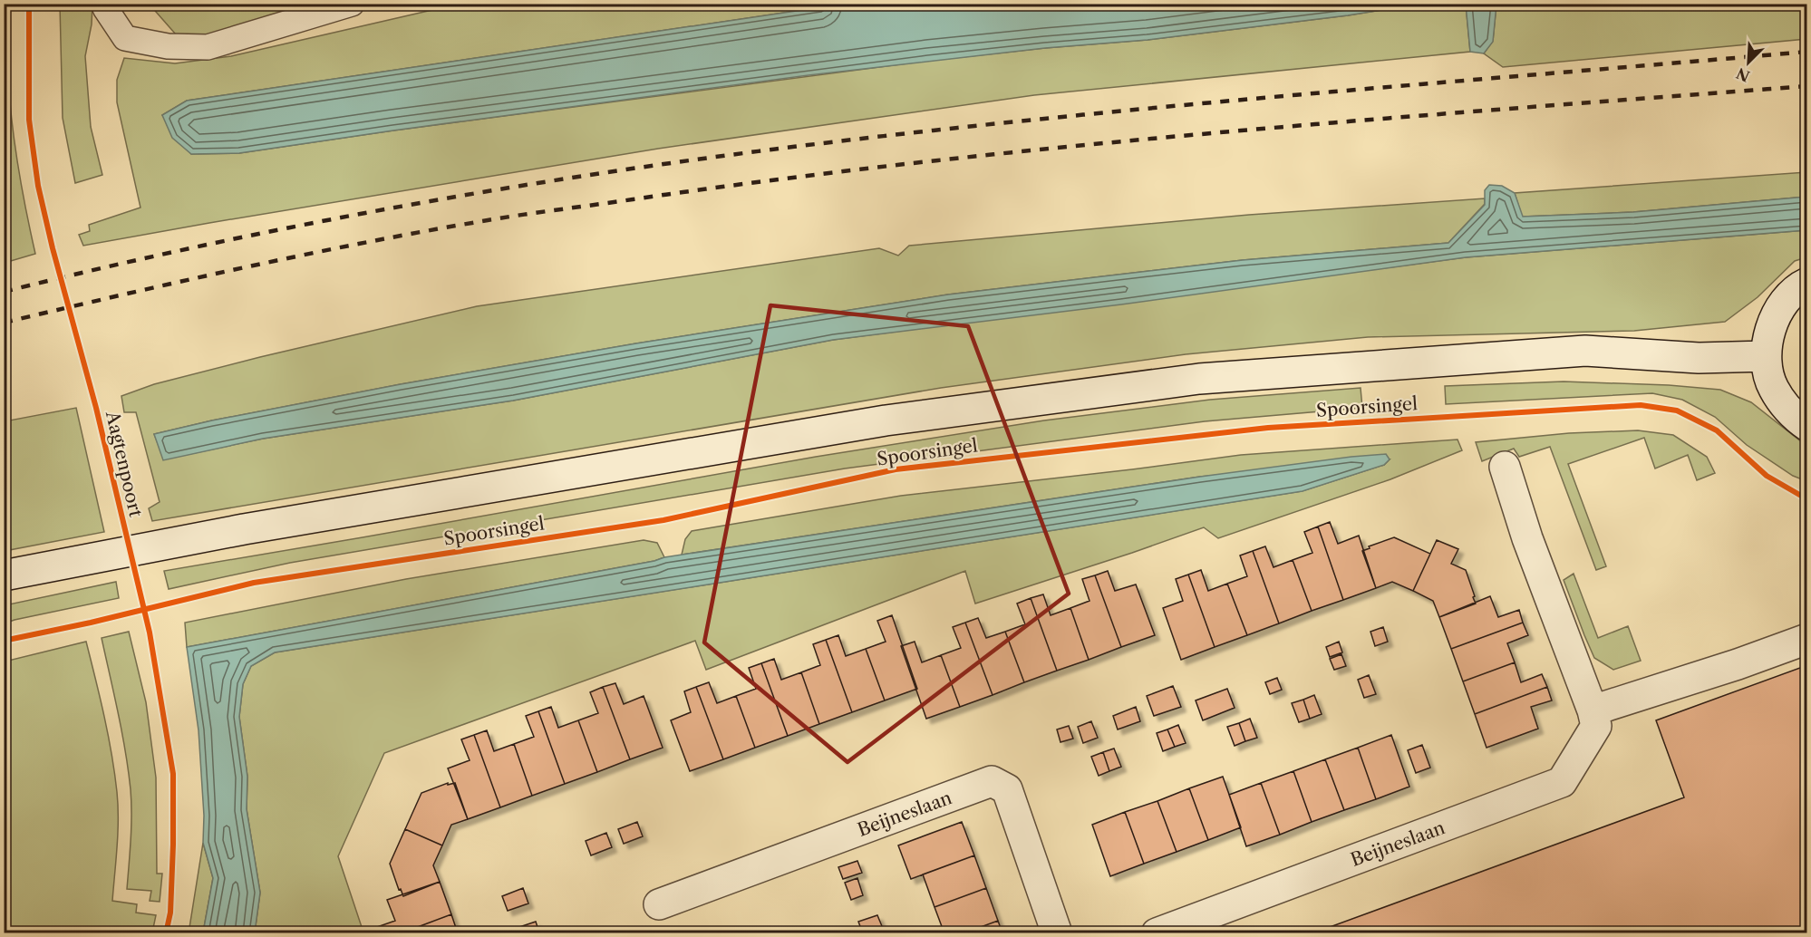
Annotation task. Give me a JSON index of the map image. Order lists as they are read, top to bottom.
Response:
{
  "streets": {
    "main road": ["Spoorsingel", "Beijneslaan"],
    "cycle path": ["Aagtenpoort"]
  },
  "north": "bottom left"
}
